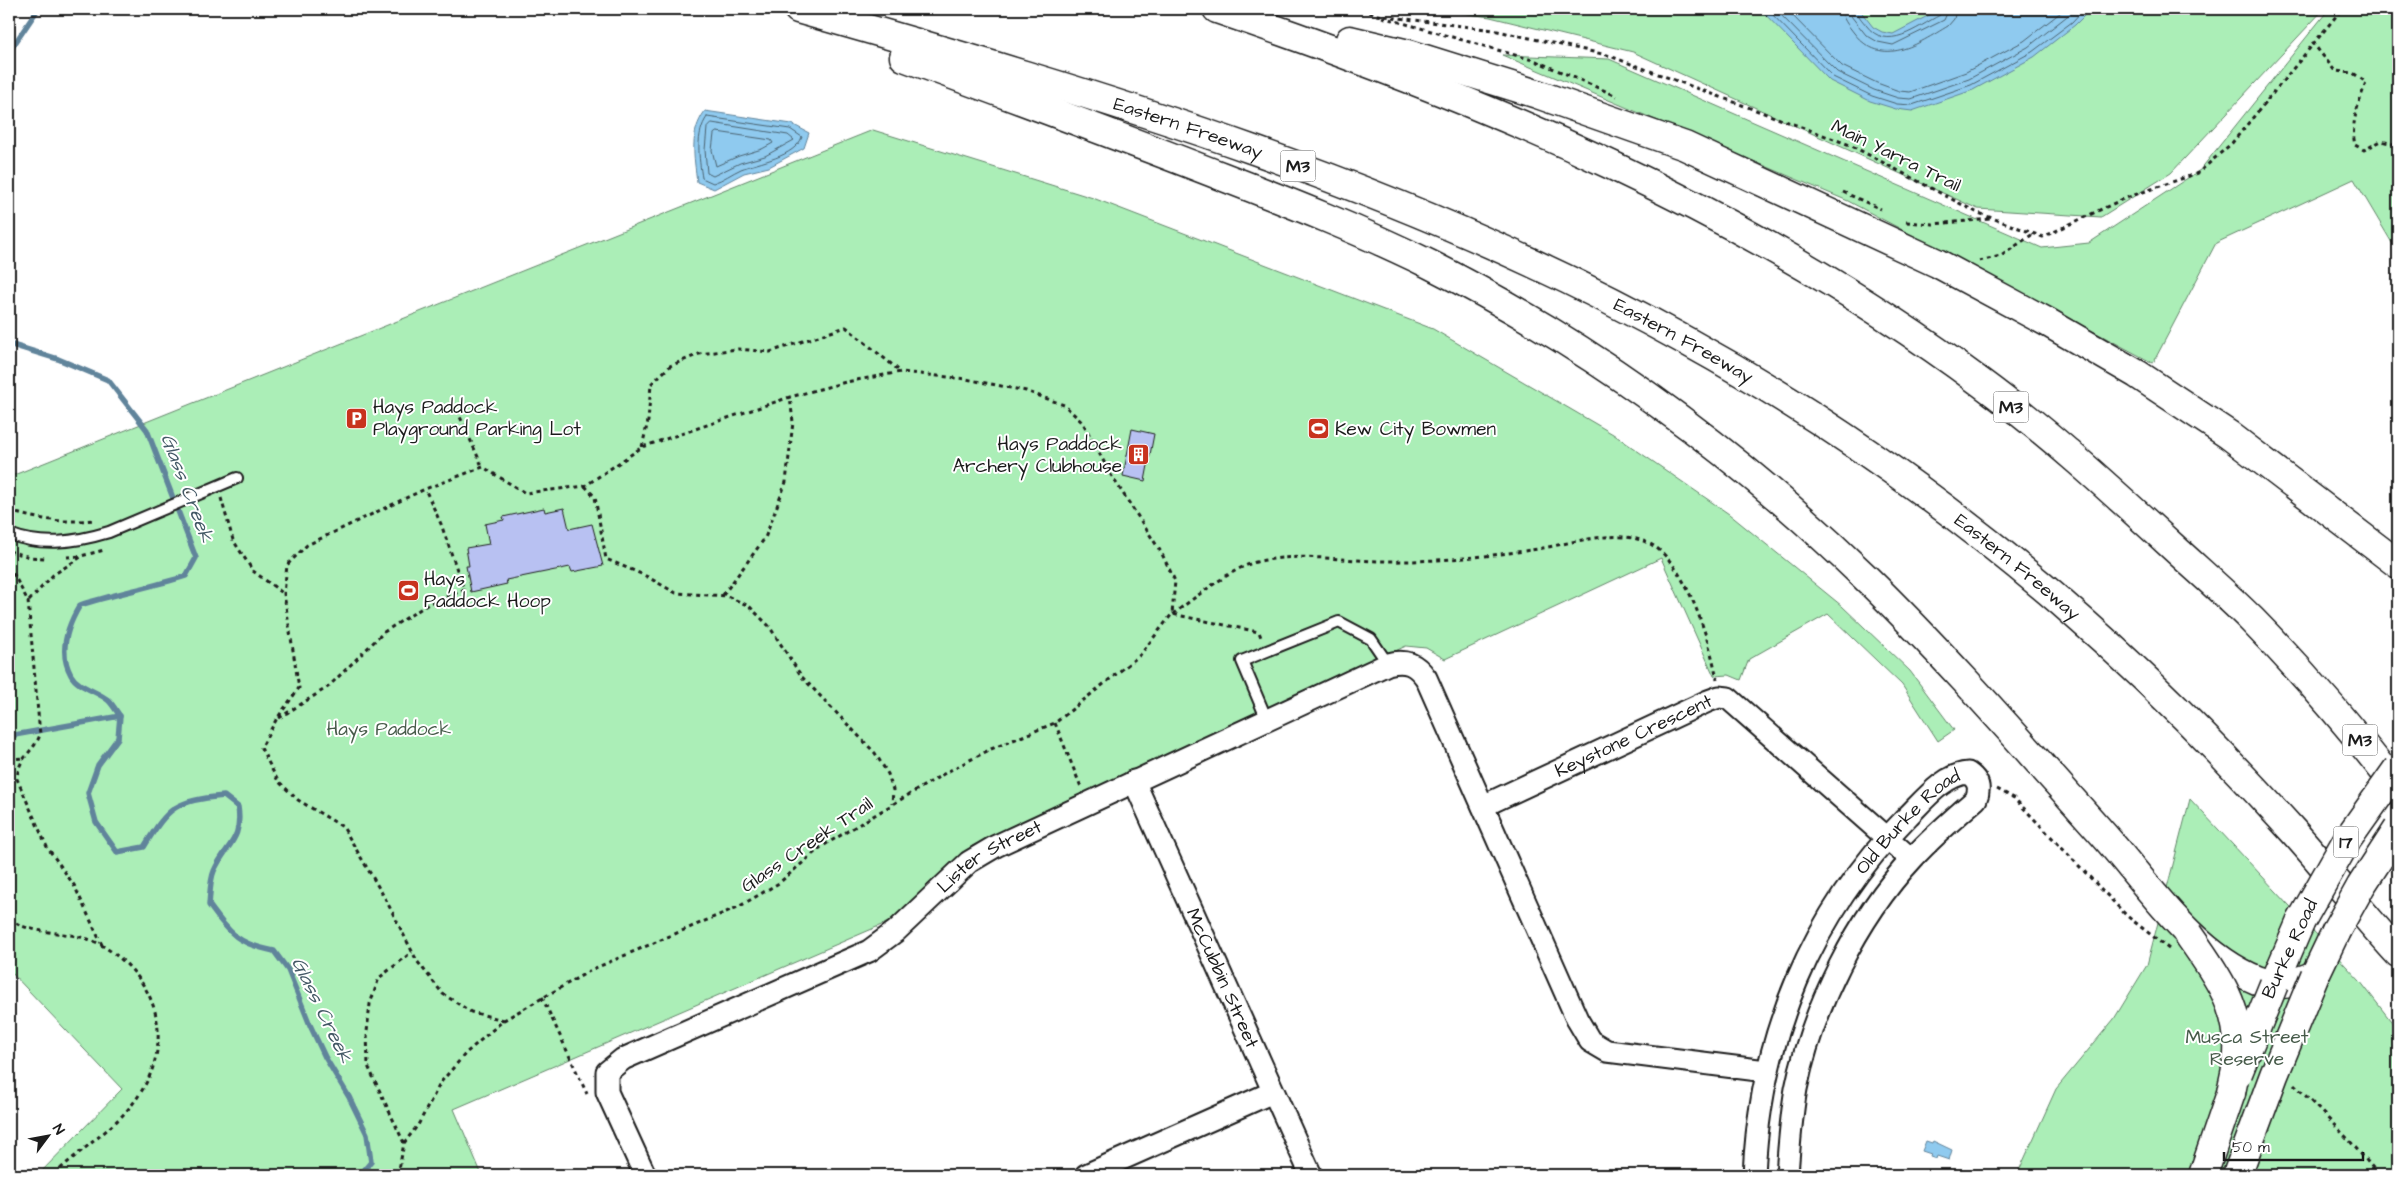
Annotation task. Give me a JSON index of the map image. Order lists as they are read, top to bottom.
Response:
{
  "streets": {
    "main road": [
      "Eastern Freeway",
      "M3",
      "17",
      "Burke Road"
    ],
    "street": [
      "Keystone Crescent",
      "Old Burke Road",
      "Lister Street",
      "McCubbin Street"
    ],
    "path": ["Main Yarra Trail", "Glass Creek Trail"]
  },
  "crossings": [
    ["Keystone Crescent", "Old Burke Road"],
    ["Lister Street", "McCubbin Street"]
  ],
  "water": ["Glass Creek"],
  "parks": ["Hays Paddock", "Musca Street Reserve"],
  "places": {
    "parking": ["Hays Paddock Playground Parking Lot"],
    "sports": ["Kew City Bowmen", "Hays Paddock Hoop"],
    "building": ["Hays Paddock Archery Clubhouse"]
  },
  "scale_bar": "50 m",
  "north": "top right"
}
